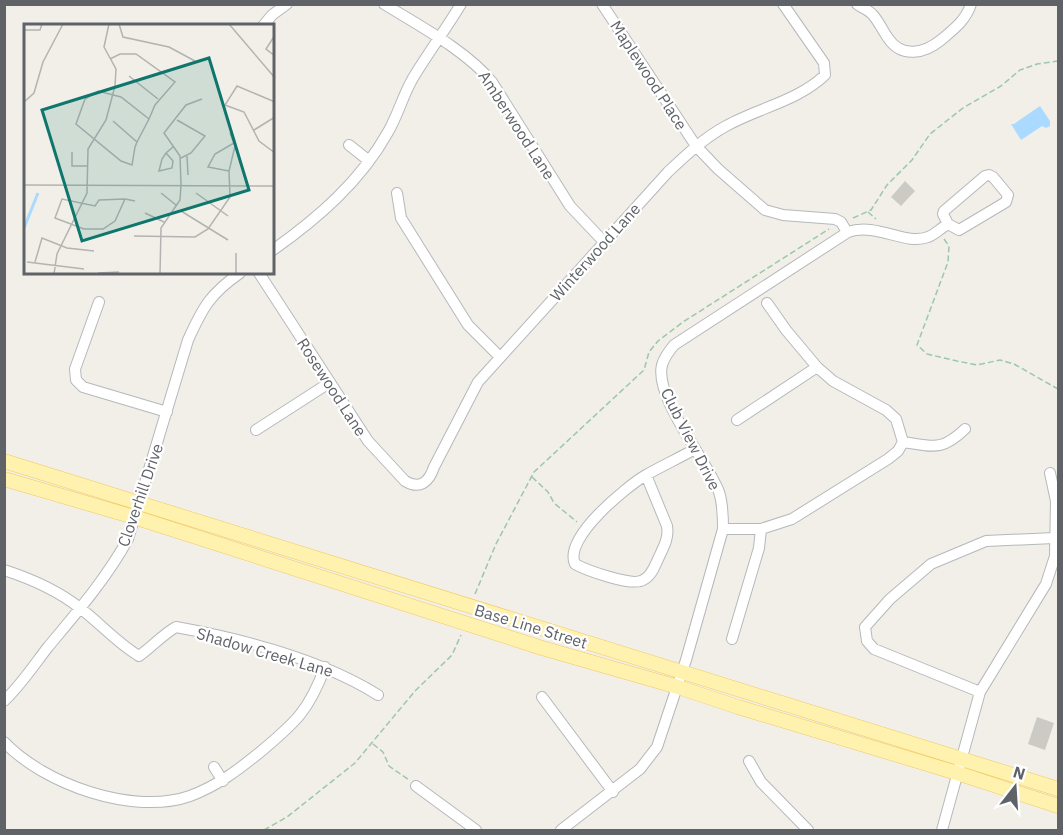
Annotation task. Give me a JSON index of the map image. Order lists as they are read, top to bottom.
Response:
{
  "streets": {
    "main road": ["Base Line Street"],
    "street": [
      "Maplewood Place",
      "Amberwood Lane",
      "Winterwood Lane",
      "Rosewood Lane",
      "Club View Drive",
      "Cloverhill Drive",
      "Shadow Creek Lane"
    ]
  },
  "crossings": [
    ["Maplewood Place", "Winterwood Lane"],
    ["Maplewood Place", "Club View Drive"],
    ["Amberwood Lane", "Winterwood Lane"],
    ["Winterwood Lane", "Rosewood Lane"],
    ["Club View Drive", "Base Line Street"],
    ["Cloverhill Drive", "Base Line Street"],
    ["Cloverhill Drive", "Shadow Creek Lane"]
  ],
  "north": "top"
}
